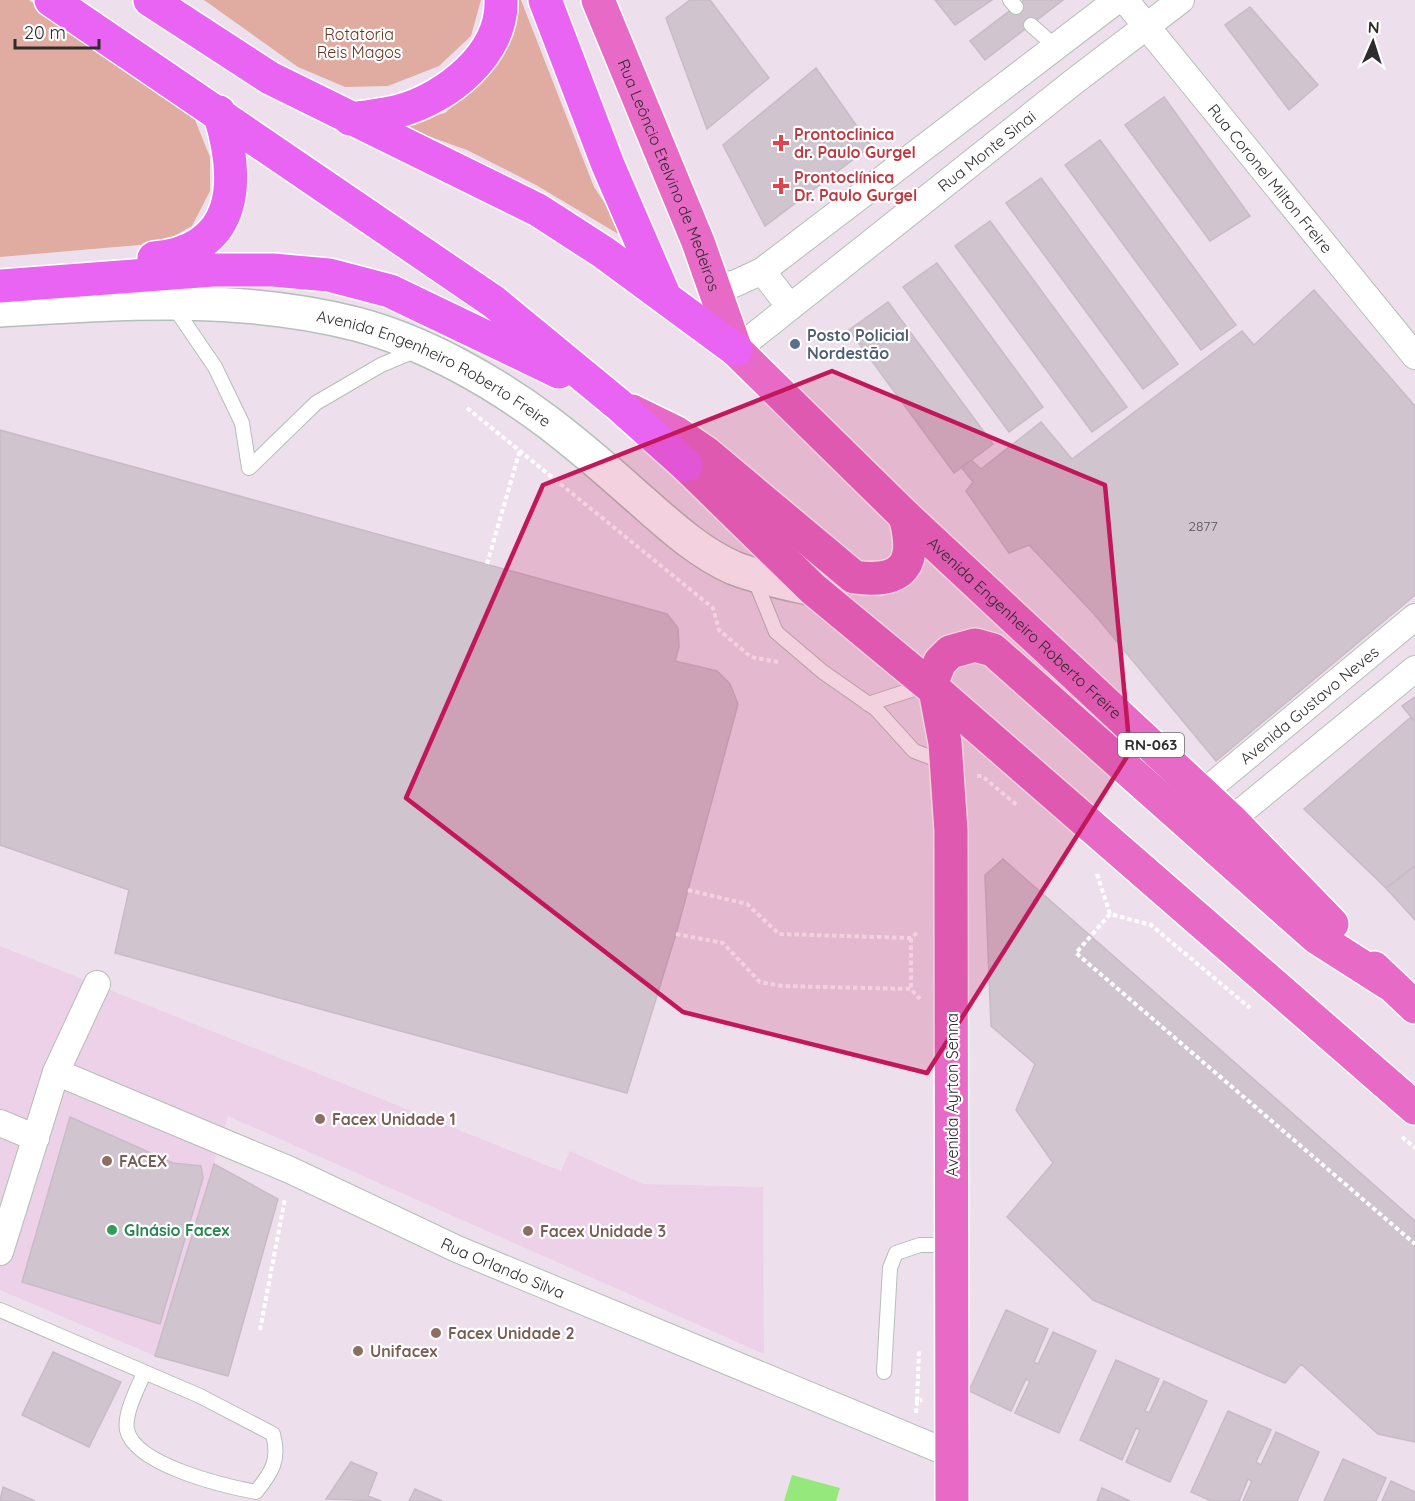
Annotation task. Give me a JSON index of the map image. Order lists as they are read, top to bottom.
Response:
{
  "streets": {
    "main road": [
      "Rua Leôncio Etelvino de Medeiros",
      "Avenida Engenheiro Roberto Freire",
      "RN-063",
      "Avenida Ayrton Senna"
    ],
    "street": [
      "Rua Monte Sinai",
      "Rua Coronel Milton Freire",
      "Avenida Gustavo Neves",
      "Rua Orlando Silva"
    ]
  },
  "crossings": [
    ["Rua Monte Sinai", "Rua Leôncio Etelvino de Medeiros"],
    ["Rua Monte Sinai", "Rua Coronel Milton Freire"],
    ["Rua Monte Sinai", "Avenida Engenheiro Roberto Freire"],
    ["Rua Leôncio Etelvino de Medeiros", "Avenida Engenheiro Roberto Freire"],
    ["Avenida Engenheiro Roberto Freire", "Avenida Gustavo Neves"],
    ["Avenida Engenheiro Roberto Freire", "Avenida Ayrton Senna"],
    ["Avenida Ayrton Senna", "Rua Orlando Silva"]
  ],
  "parks": ["Rotatoria Reis Magos"],
  "places": {
    "health": ["Prontoclinica dr. Paulo Gurgel", "Prontoclínica Dr. Paulo Gurgel"],
    "other": [
      "Posto Policial Nordestão",
      "Facex Unidade 1",
      "FACEX",
      "GInásio Facex",
      "Facex Unidade 3",
      "Facex Unidade 2",
      "Unifacex"
    ]
  },
  "house_numbers": ["2877"],
  "scale_bar": "20 m",
  "north": "top"
}
